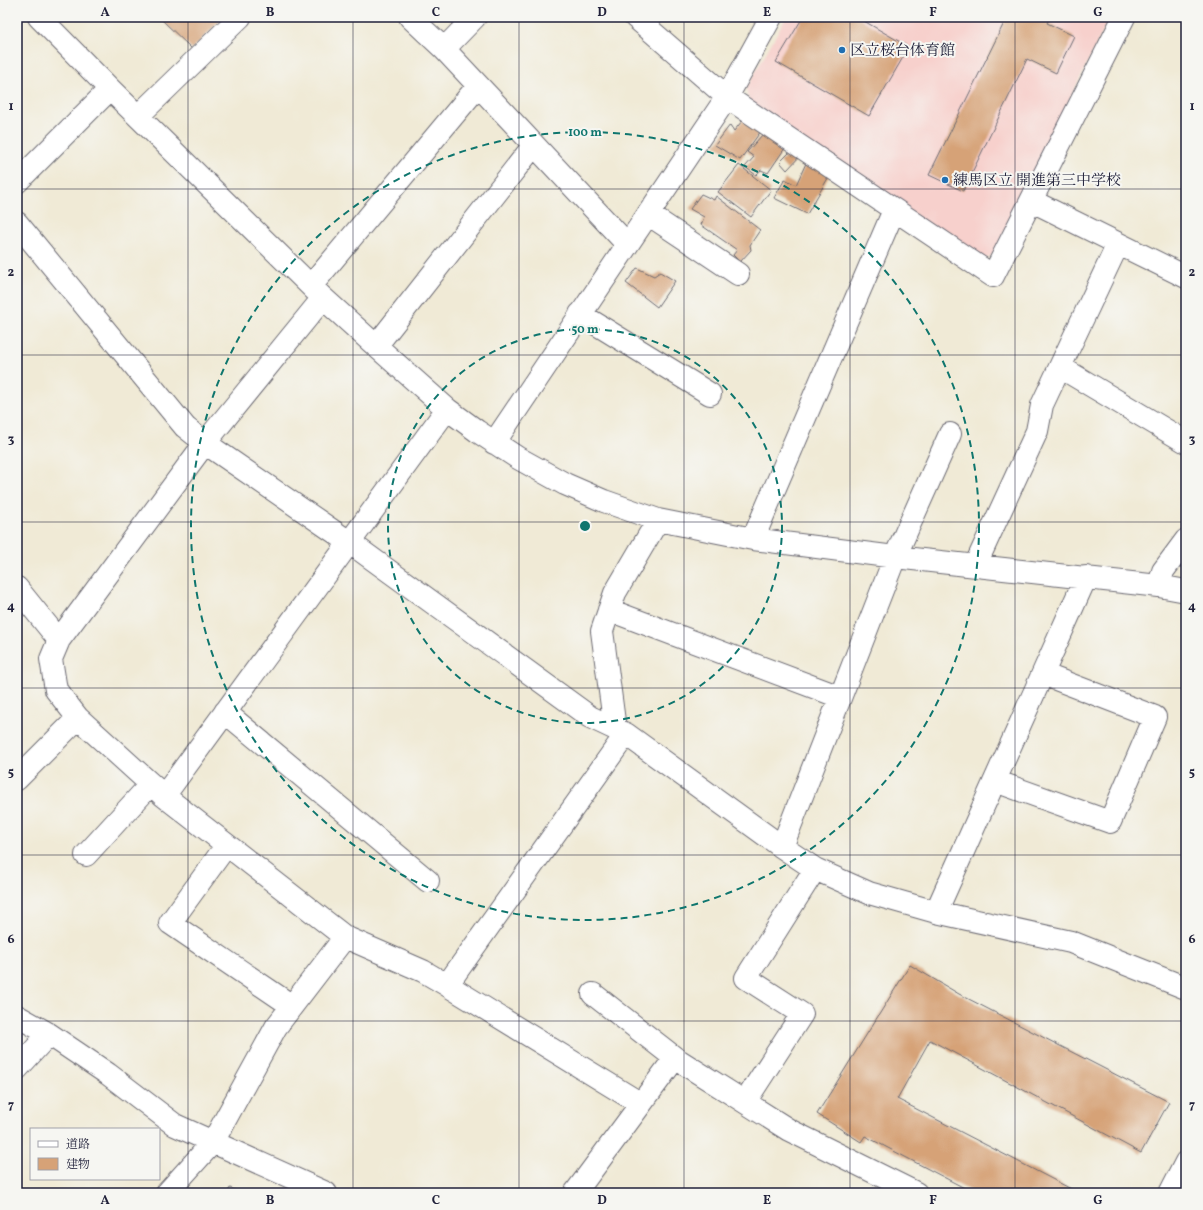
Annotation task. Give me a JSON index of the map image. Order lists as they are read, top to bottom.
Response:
{
  "places": ["区立桜台体育館", "練馬区立 開進第三中学校"],
  "legend": ["道路", "建物"],
  "grid": {
    "columns": [
      "A",
      "B",
      "C",
      "D",
      "E",
      "F",
      "G"
    ],
    "rows": [
      "1",
      "2",
      "3",
      "4",
      "5",
      "6",
      "7"
    ]
  },
  "rings": ["100 m", "50 m"]
}
